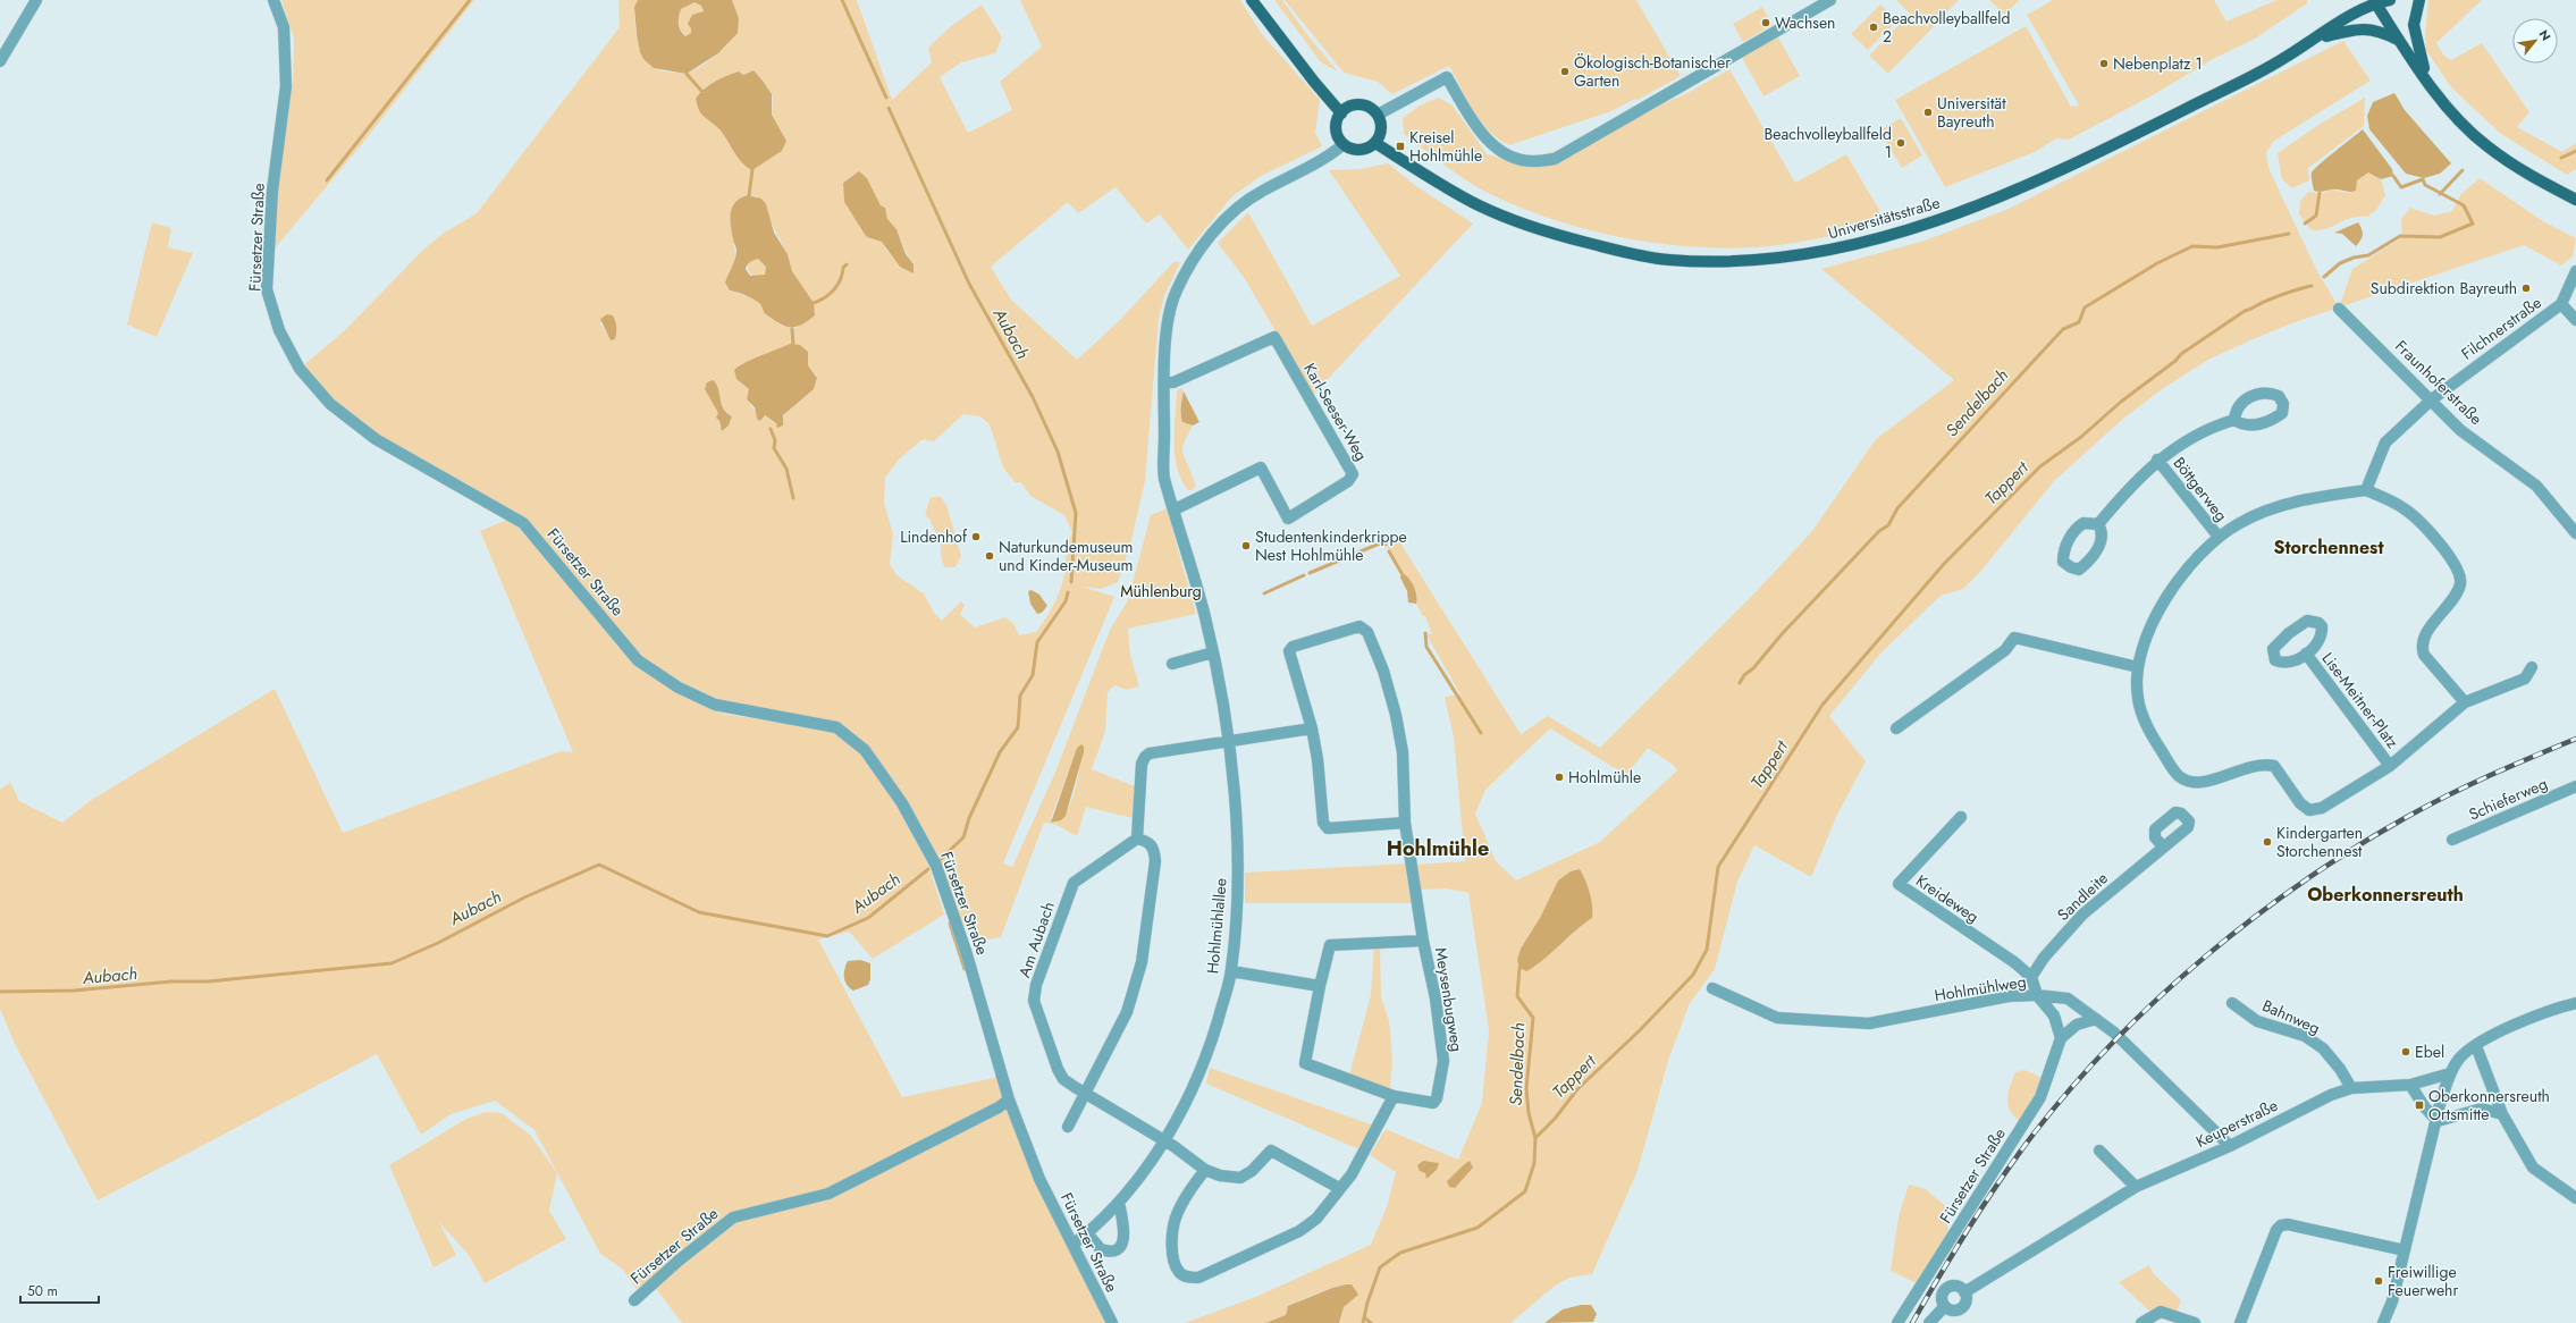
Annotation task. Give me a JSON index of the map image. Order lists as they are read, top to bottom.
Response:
{
  "streets": {
    "main road": ["Universitätsstraße"],
    "street": [
      "Fürsetzer Straße",
      "Filchnerstraße",
      "Fraunhoferstraße",
      "Karl-Seeser-Weg",
      "Böttgerweg",
      "Lise-Meitner-Platz",
      "Schieferweg",
      "Sandleite",
      "Kreideweg",
      "Hohlmühlallee",
      "Am Aubach",
      "Hohlmühlweg",
      "Meysenbugweg",
      "Bahnweg",
      "Keuperstraße"
    ]
  },
  "crossings": [
    ["Universitätsstraße", "Hohlmühlallee"],
    ["Fürsetzer Straße", "Hohlmühlallee"],
    ["Filchnerstraße", "Fraunhoferstraße"],
    ["Karl-Seeser-Weg", "Hohlmühlallee"],
    ["Sandleite", "Kreideweg"],
    ["Hohlmühlallee", "Am Aubach"],
    ["Hohlmühlweg", "Keuperstraße"],
    ["Bahnweg", "Keuperstraße"]
  ],
  "districts": ["Storchennest", "Hohlmühle", "Oberkonnersreuth"],
  "water": ["Aubach", "Sendelbach", "Tappert"],
  "parks": ["Mühlenburg"],
  "places": {
    "other": [
      "Wachsen",
      "Beachvolleyballfeld 2",
      "Nebenplatz 1",
      "Ökologisch-Botanischer Garten",
      "Universität Bayreuth",
      "Beachvolleyballfeld 1",
      "Subdirektion Bayreuth",
      "Lindenhof",
      "Studentenkinderkrippe Nest Hohlmühle",
      "Naturkundemuseum und Kinder-Museum",
      "Hohlmühle",
      "Kindergarten Storchennest",
      "Ebel",
      "Freiwillige Feuerwehr"
    ],
    "transit": ["Kreisel Hohlmühle", "Oberkonnersreuth Ortsmitte"]
  },
  "scale_bar": "50 m",
  "north": "top right"
}
